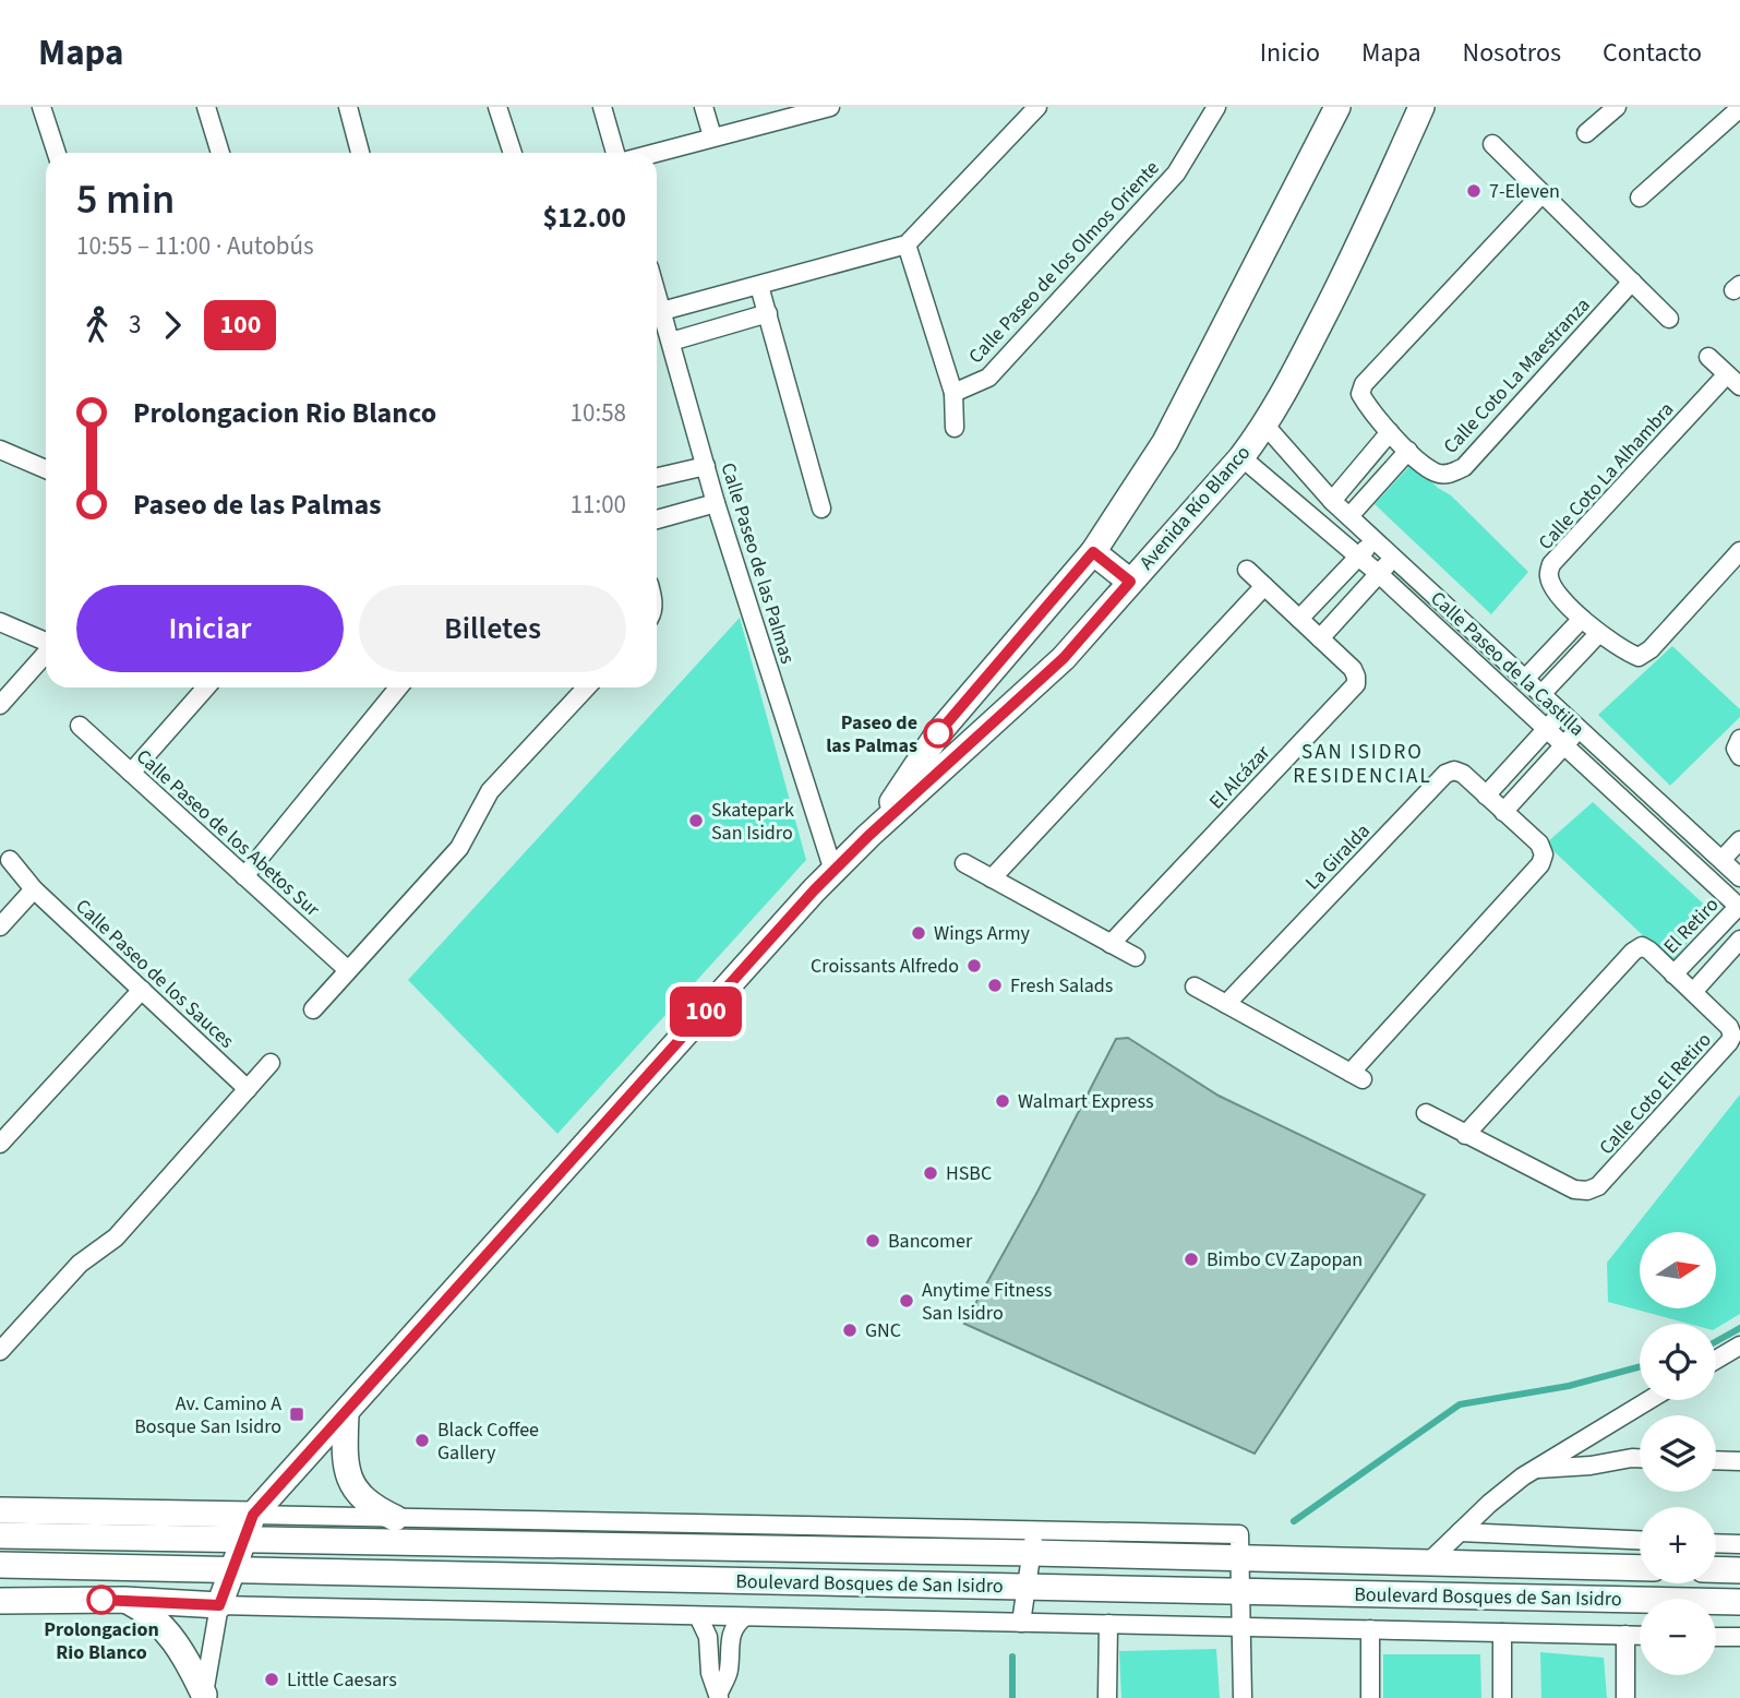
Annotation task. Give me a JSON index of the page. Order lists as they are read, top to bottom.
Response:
{
  "streets": {
    "street": [
      "Calle Paseo de los Olmos Oriente",
      "Calle Coto La Maestranza",
      "Calle Coto La Alhambra",
      "Avenida Río Blanco",
      "Calle Paseo de las Palmas",
      "Calle Paseo de la Castilla",
      "El Alcázar",
      "Calle Paseo de los Abetos Sur",
      "La Giralda",
      "El Retiro",
      "Calle Paseo de los Sauces",
      "Calle Coto El Retiro",
      "Boulevard Bosques de San Isidro"
    ]
  },
  "crossings": [
    ["Avenida Río Blanco", "Calle Paseo de las Palmas"],
    ["Avenida Río Blanco", "Calle Paseo de la Castilla"],
    ["Avenida Río Blanco", "Boulevard Bosques de San Isidro"],
    ["Calle Paseo de la Castilla", "El Retiro"],
    ["El Retiro", "Calle Coto El Retiro"]
  ],
  "districts": ["SAN ISIDRO RESIDENCIAL"],
  "places": {
    "other": [
      "7-Eleven",
      "Paseo de las Palmas",
      "Skatepark San Isidro",
      "Wings Army",
      "Croissants Alfredo",
      "Fresh Salads",
      "Walmart Express",
      "HSBC",
      "Bancomer",
      "Bimbo CV Zapopan",
      "Anytime Fitness San Isidro",
      "GNC",
      "Black Coffee Gallery",
      "Prolongacion Rio Blanco",
      "Little Caesars"
    ],
    "transit": ["Av. Camino A Bosque San Isidro"]
  },
  "lines": ["bus line 100"],
  "north": "right",
  "page": {
    "header": "Mapa",
    "nav": [
      "Inicio",
      "Mapa",
      "Nosotros",
      "Contacto"
    ],
    "on_map": "100",
    "heading": ["5 min", "10:55 – 11:00 · Autobús", "$12.00"],
    "legs": ["3", "100"],
    "list": [
      {
        "name": "Prolongacion Rio Blanco",
        "value": "10:58"
      },
      {
        "name": "Paseo de las Palmas",
        "value": "11:00"
      }
    ],
    "buttons": ["Iniciar", "Billetes"],
    "map_buttons": ["+", "−"]
  }
}
